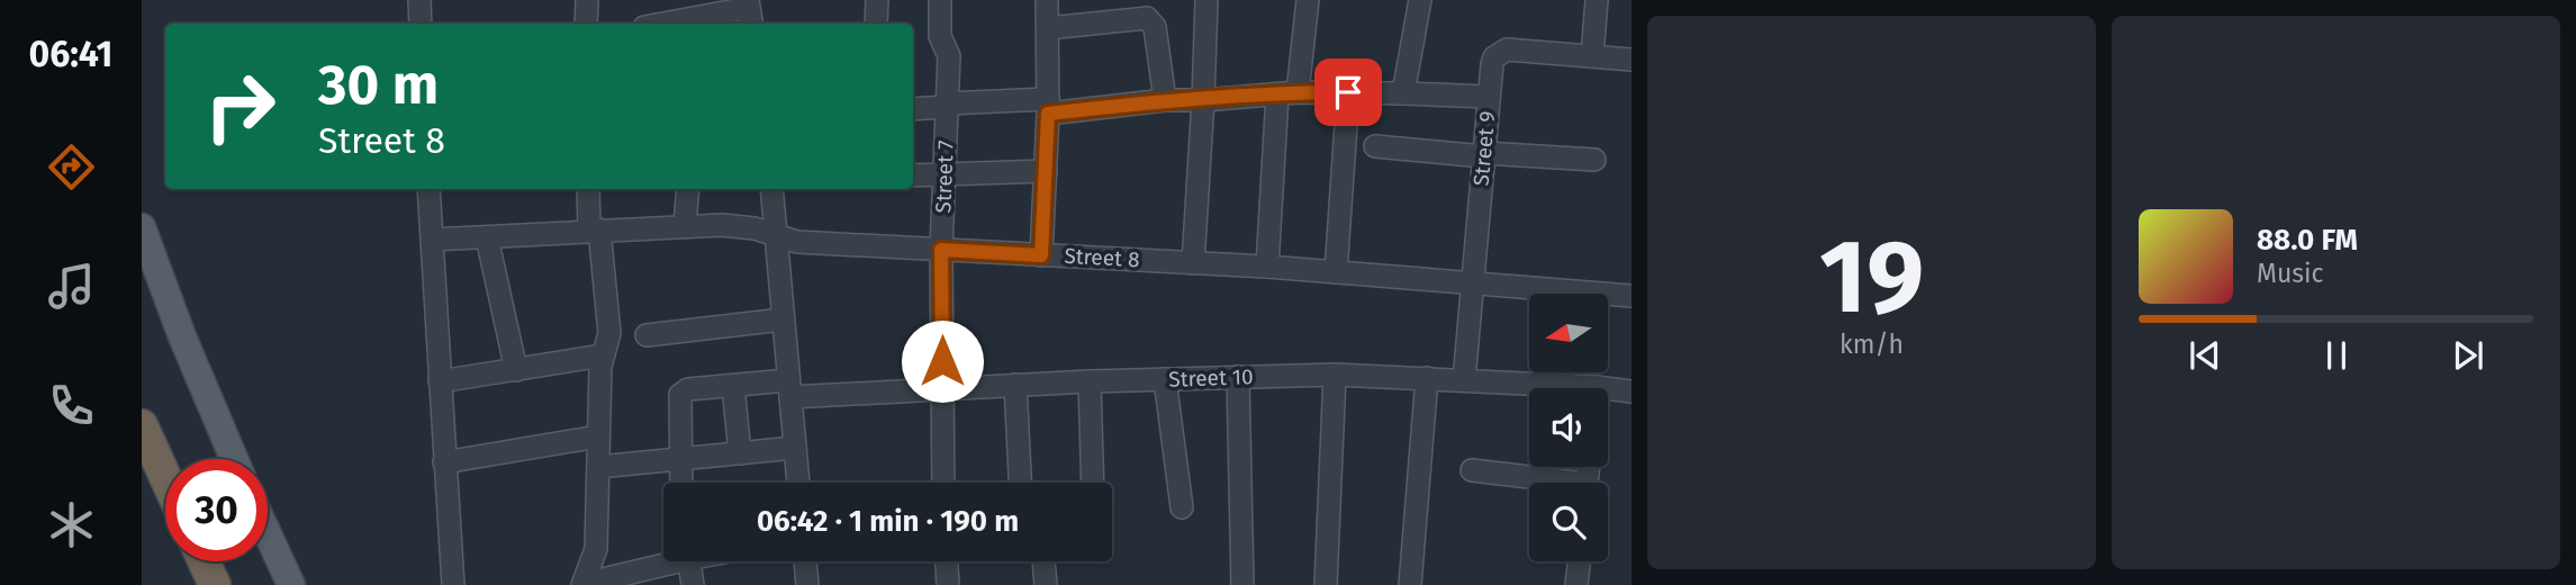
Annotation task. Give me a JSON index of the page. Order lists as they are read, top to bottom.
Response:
{
  "streets": {
    "street": [
      "Street 9",
      "Street 7",
      "Street 8",
      "Street 10"
    ]
  },
  "crossings": [
    ["Street 9", "Street 8"],
    ["Street 9", "Street 10"],
    ["Street 7", "Street 8"],
    ["Street 7", "Street 10"]
  ],
  "north": "left",
  "page": {
    "tabs": "06:41",
    "tile": ["19", "km/h"],
    "turn": ["30 m", "Street 8"],
    "song": ["88.0 FM", "Music"],
    "limit": "30",
    "trip": "06:42 · 1 min · 190 m"
  }
}
